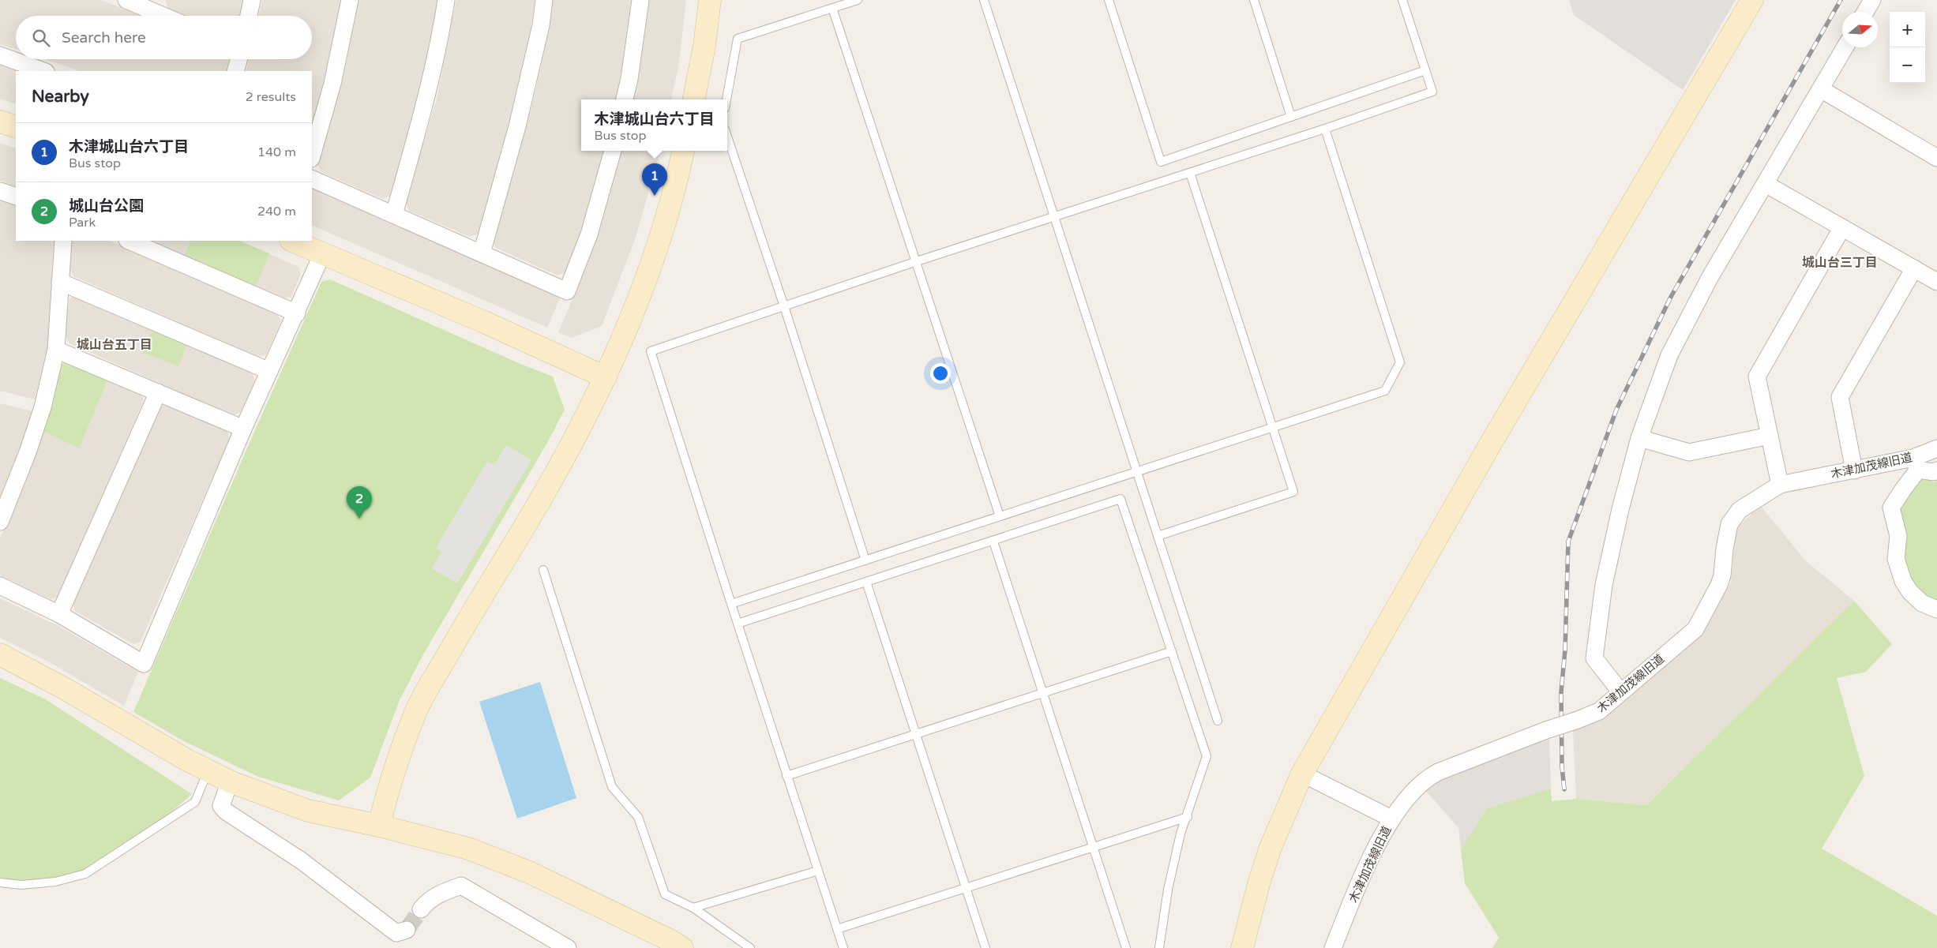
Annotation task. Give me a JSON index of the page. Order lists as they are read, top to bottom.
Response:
{
  "streets": {
    "street": ["木津加茂線旧道"]
  },
  "districts": ["城山台三丁目", "城山台五丁目"],
  "north": "right",
  "page": {
    "map_buttons": ["+", "−"],
    "search": "Search here",
    "heading": ["Nearby", "2 results"],
    "popup": ["木津城山台六丁目", "Bus stop"],
    "list": [
      {
        "mark": "1",
        "name": "木津城山台六丁目",
        "note": "Bus stop",
        "value": "140 m"
      },
      {
        "mark": "2",
        "name": "城山台公園",
        "note": "Park",
        "value": "240 m"
      }
    ],
    "pins": ["1", "2"]
  }
}
